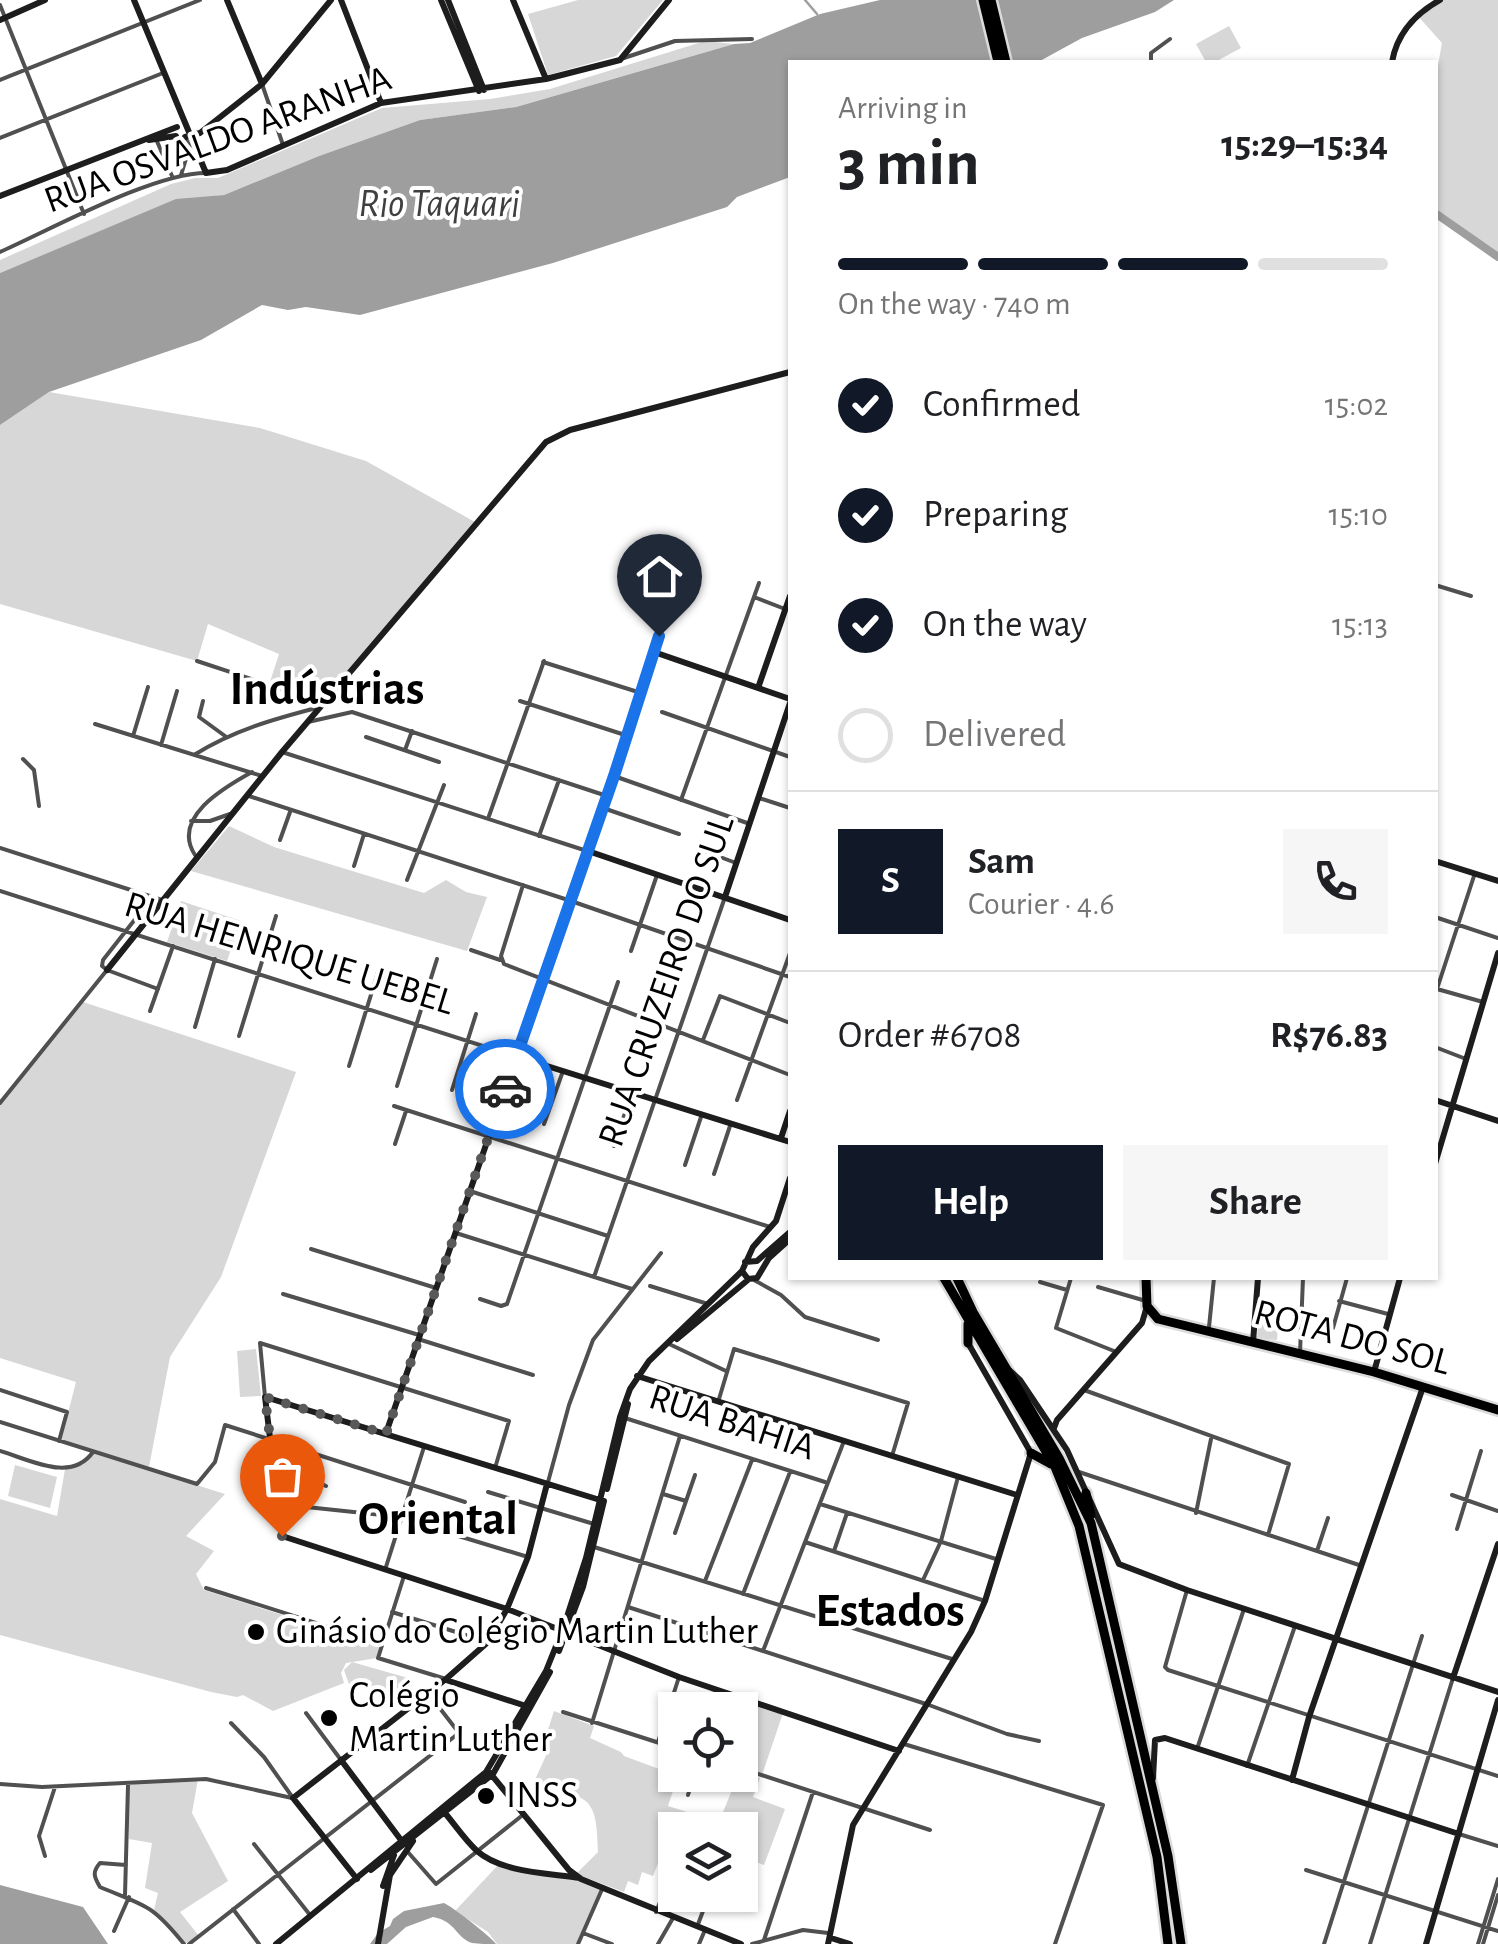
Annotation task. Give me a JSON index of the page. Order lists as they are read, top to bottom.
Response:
{
  "streets": {
    "highway": ["ROTA DO SOL"],
    "street": [
      "RUA OSVALDO ARANHA",
      "RUA HENRIQUE UEBEL",
      "RUA CRUZEIRO DO SUL",
      "RUA BAHIA"
    ]
  },
  "crossings": [
    ["RUA HENRIQUE UEBEL", "RUA CRUZEIRO DO SUL"]
  ],
  "districts": ["Indústrias", "Oriental", "Estados"],
  "water": ["Rio Taquari"],
  "places": ["Ginásio do Colégio Martin Luther", "Colégio Martin Luther", "INSS"],
  "page": {
    "heading": ["3 min", "Arriving in", "15:29–15:34"],
    "panel": [
      "Sam",
      "Courier · 4.6",
      "Order #6708",
      "R$76.83"
    ],
    "bar": "On the way · 740 m",
    "list": [
      ["Confirmed", "15:02"],
      ["Preparing", "15:10"],
      ["On the way", "15:13"],
      "Delivered"
    ],
    "round": "S",
    "buttons": ["Help", "Share"]
  }
}
